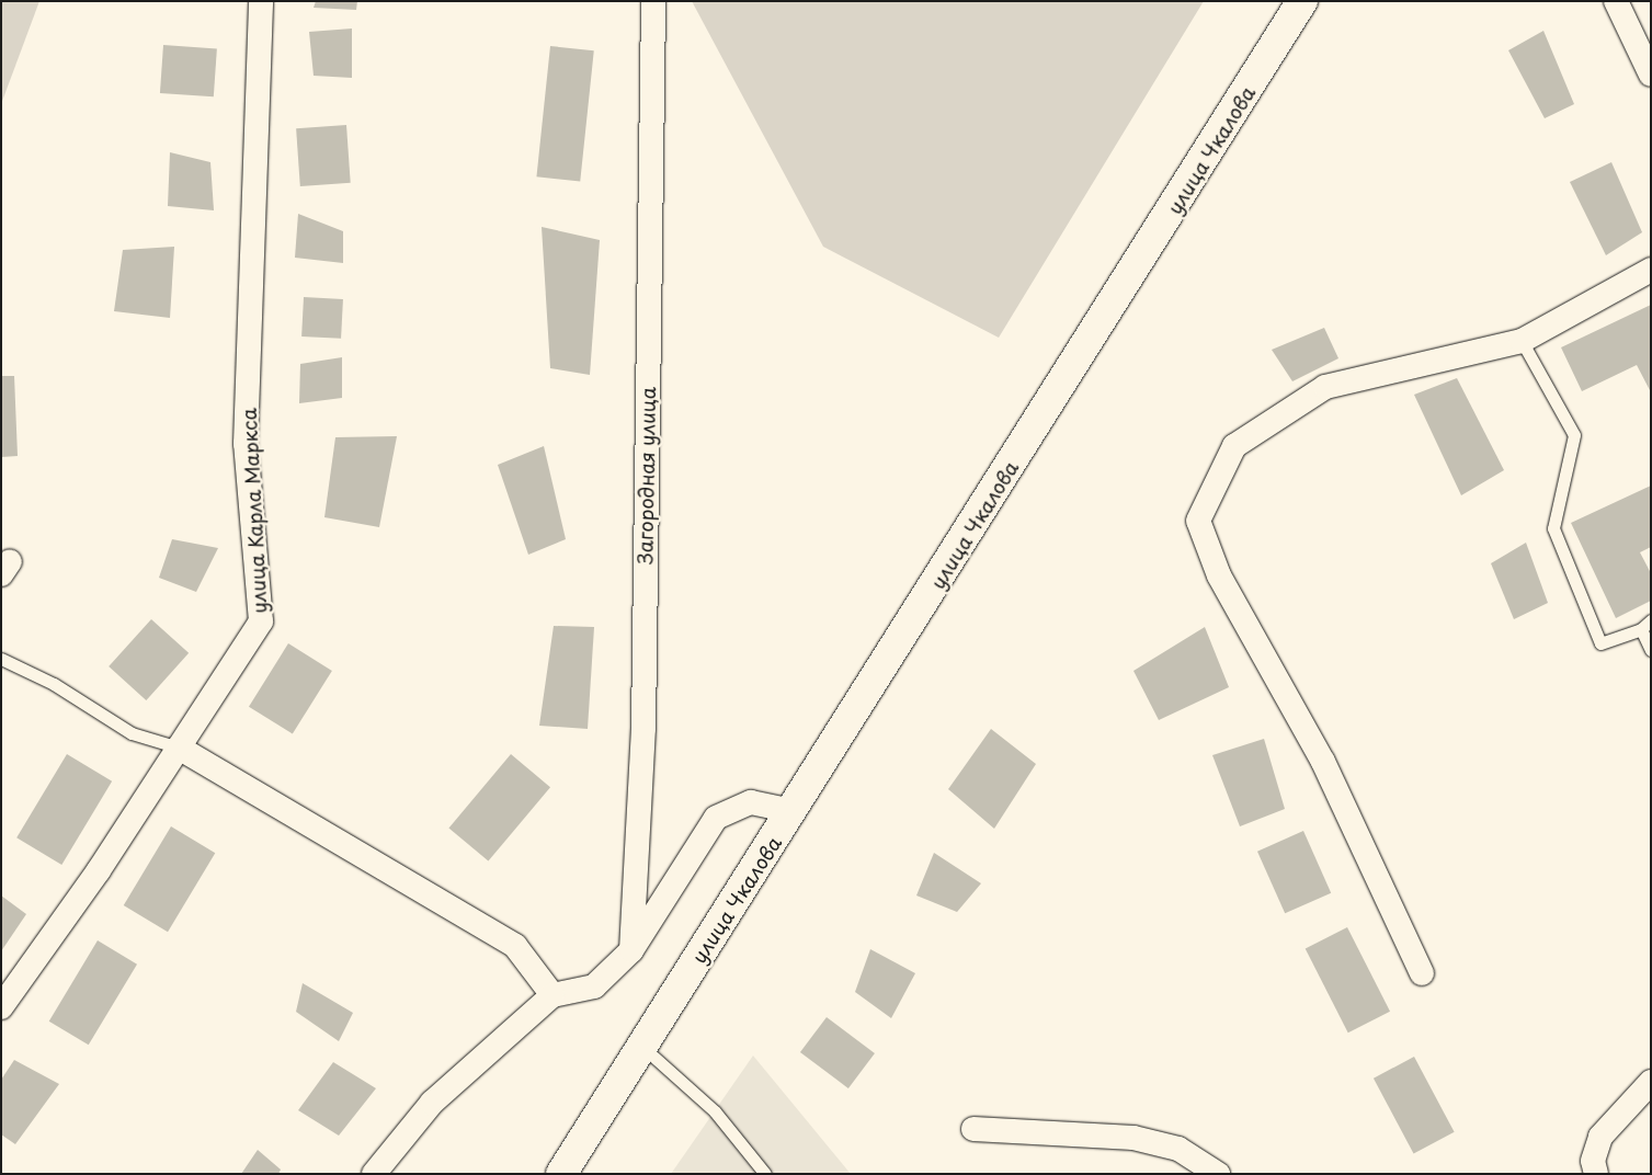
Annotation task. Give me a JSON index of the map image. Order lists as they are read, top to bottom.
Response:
{
  "streets": {
    "street": ["улица Чкалова", "Загородная улица", "улица Карла Маркса"]
  }
}
